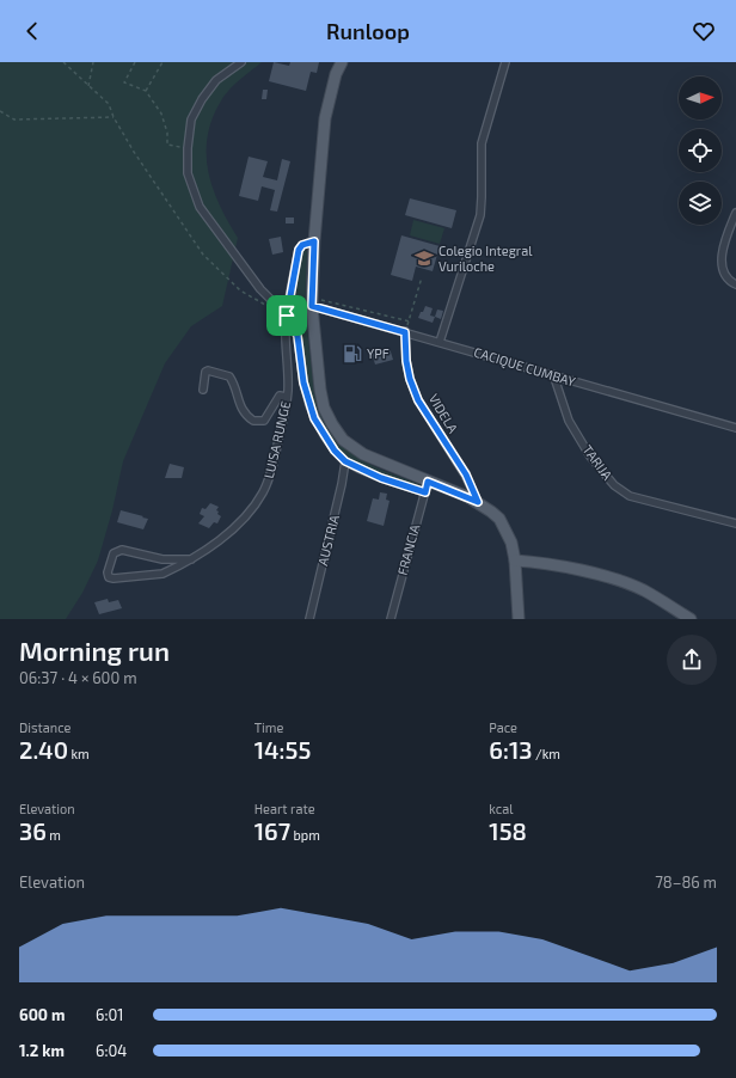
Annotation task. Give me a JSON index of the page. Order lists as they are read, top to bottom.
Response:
{
  "streets": {
    "street": [
      "CACIQUE CUMBAY",
      "VIDELA",
      "LUISA RUNGE",
      "TARIJA",
      "AUSTRIA",
      "FRANCIA"
    ]
  },
  "crossings": [
    ["CACIQUE CUMBAY", "VIDELA"],
    ["CACIQUE CUMBAY", "TARIJA"]
  ],
  "places": {
    "school or university": ["Colegio Integral Vuriloche"],
    "fuel station": ["YPF"]
  },
  "north": "right",
  "page": {
    "header": "Runloop",
    "heading": ["Morning run", "06:37 · 4 × 600 m"],
    "stats": [
      ["Distance", "2.40 km"],
      ["Time", "14:55"],
      ["Pace", "6:13 /km"],
      ["Elevation", "36 m"],
      ["Heart rate", "167 bpm"],
      ["kcal", "158"]
    ],
    "chart": ["Elevation", "78–86 m"],
    "list": [
      {
        "name": "600 m",
        "note": "6:01"
      },
      {
        "name": "1.2 km",
        "note": "6:04"
      }
    ]
  }
}
